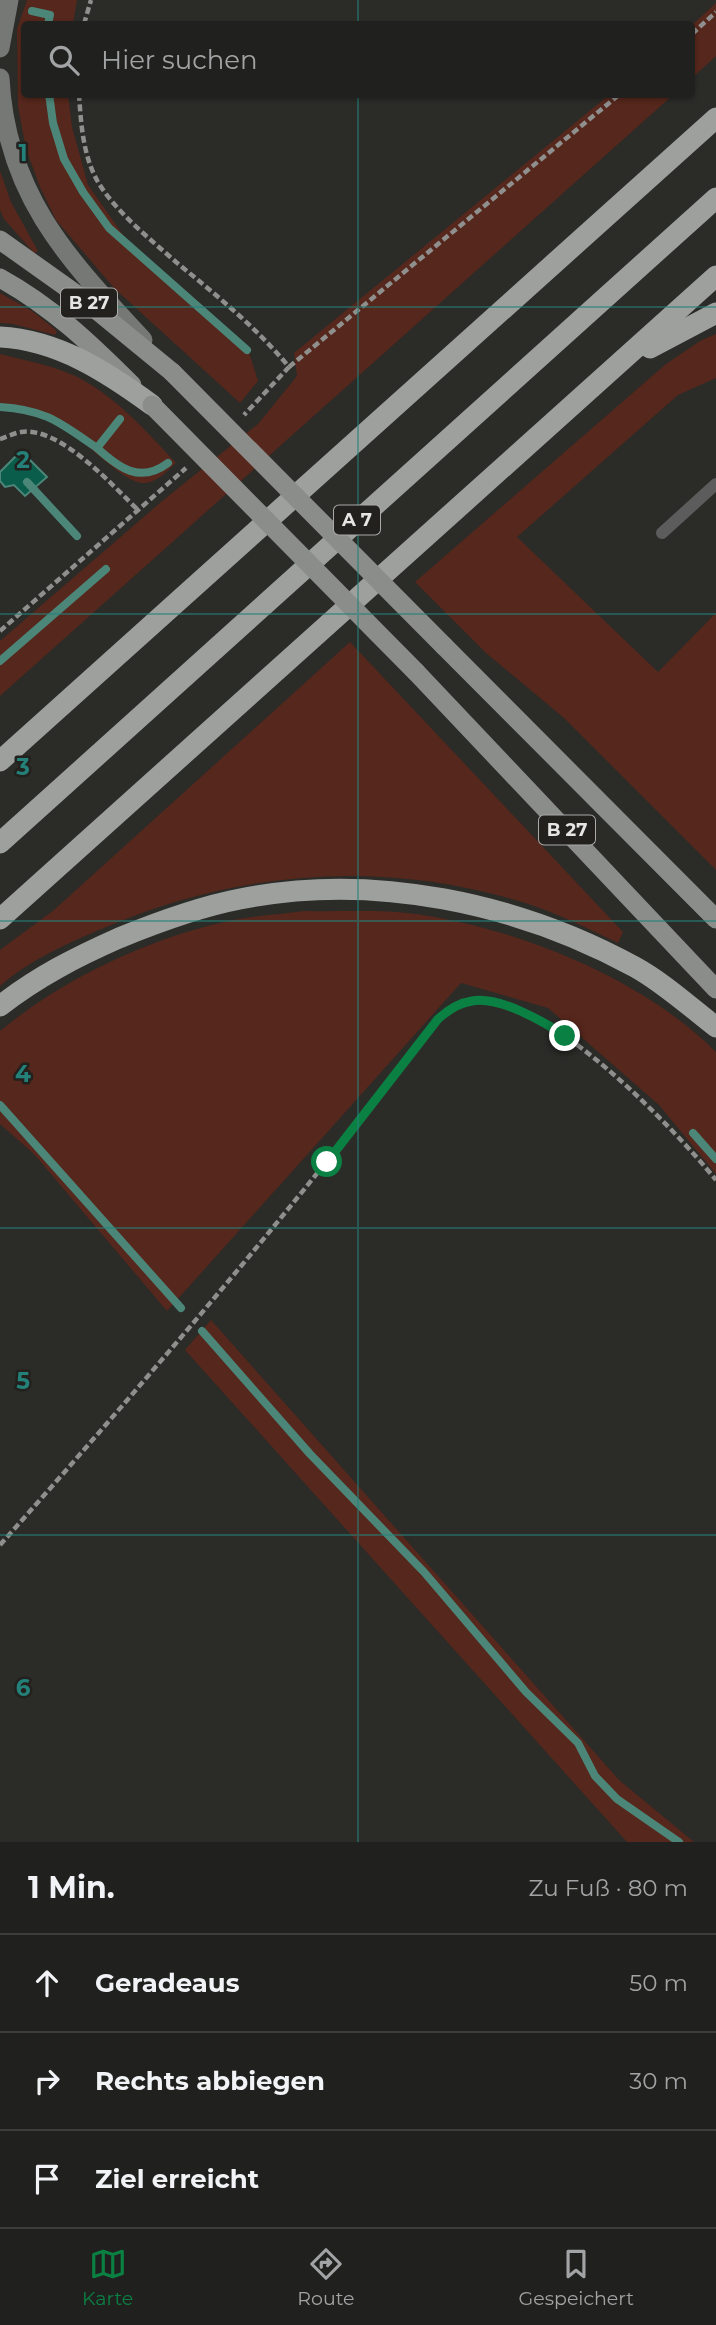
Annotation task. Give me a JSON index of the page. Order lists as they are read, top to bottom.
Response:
{
  "streets": {
    "highway": ["A 7"],
    "main road": ["B 27"]
  },
  "page": {
    "search": "Hier suchen",
    "heading": ["1 Min.", "Zu Fuß · 80 m"],
    "list": [
      ["Geradeaus", "50 m"],
      ["Rechts abbiegen", "30 m"],
      "Ziel erreicht"
    ],
    "nav": ["Karte", "Route", "Gespeichert"]
  },
  "grid": {
    "rows": [
      "1",
      "2",
      "3",
      "4",
      "5",
      "6"
    ]
  }
}
